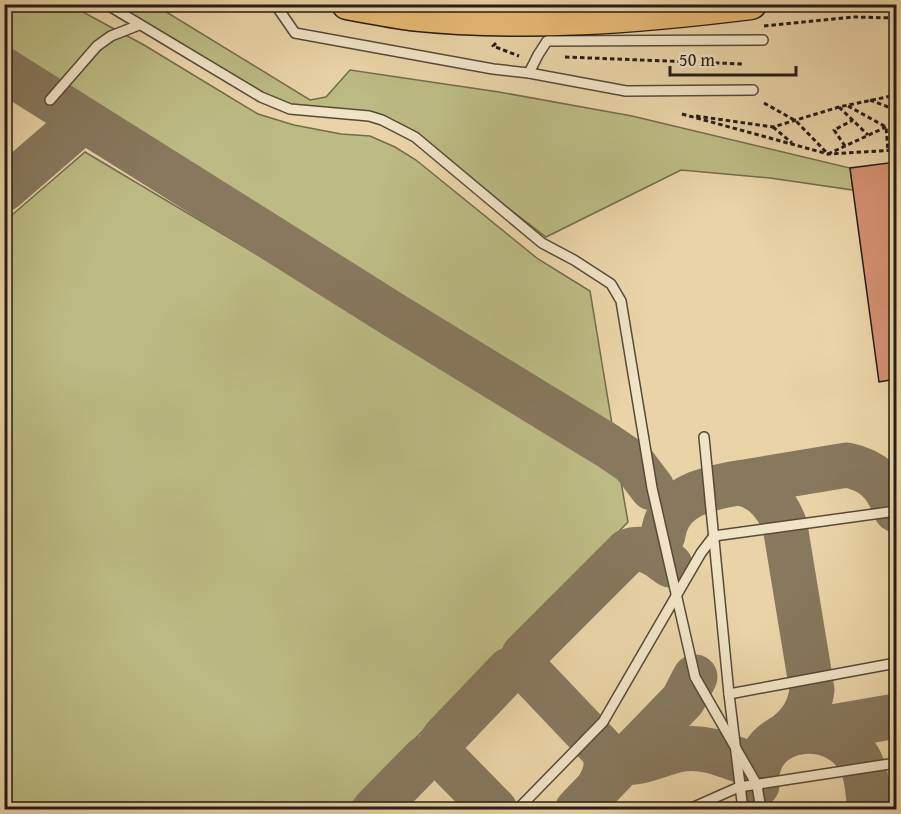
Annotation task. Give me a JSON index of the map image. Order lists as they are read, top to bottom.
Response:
{
  "scale_bar": "50 m"
}
